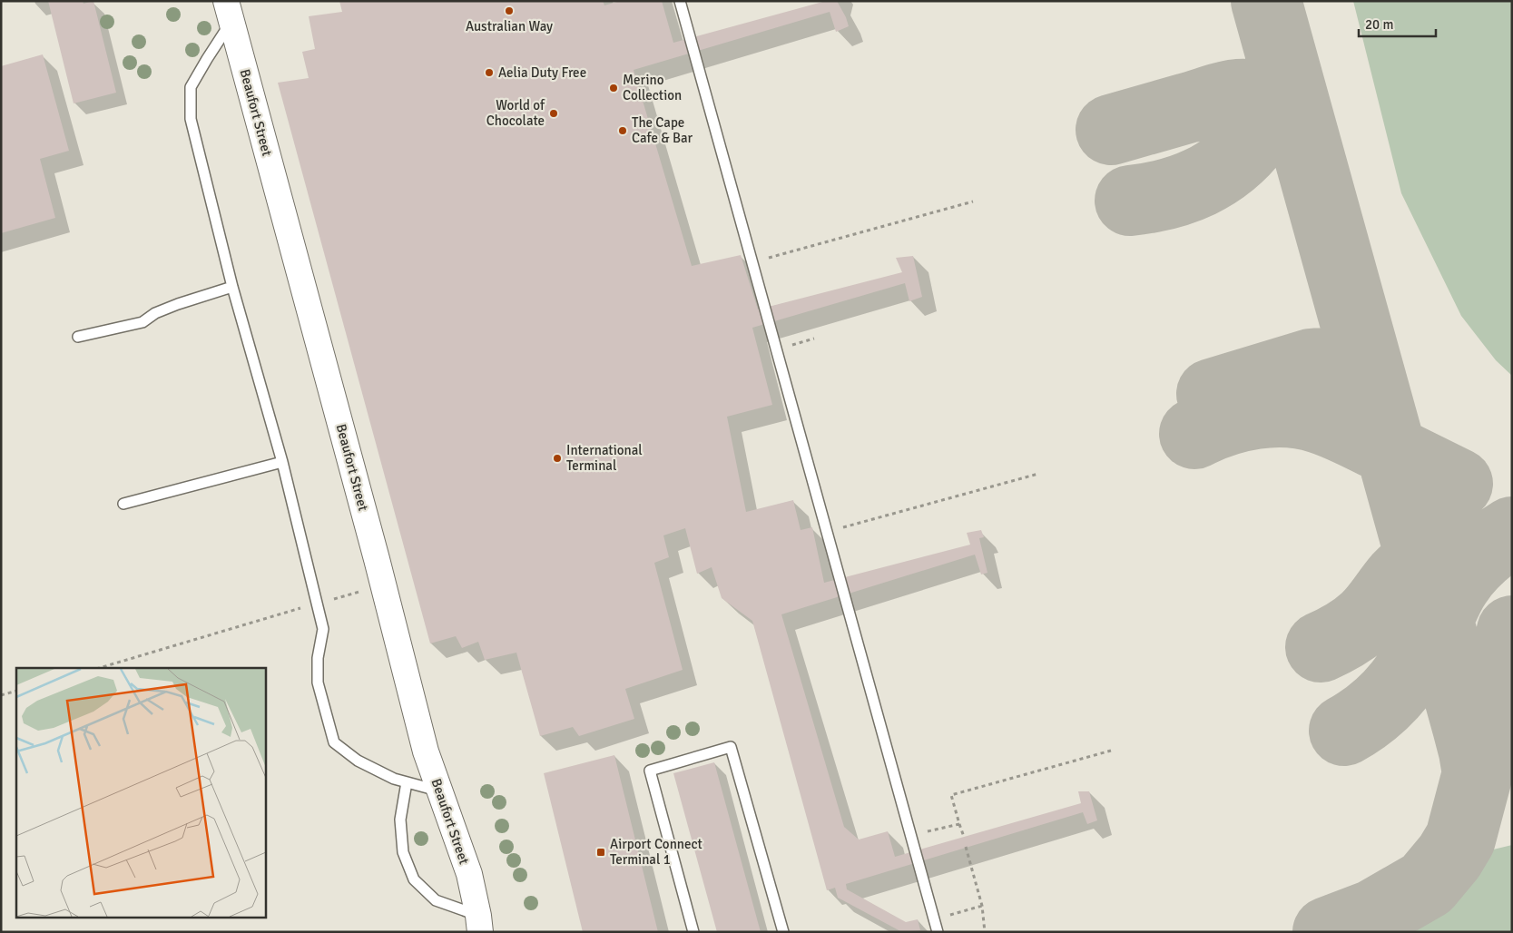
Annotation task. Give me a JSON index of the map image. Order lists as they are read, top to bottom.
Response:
{
  "streets": {
    "street": ["Beaufort Street"]
  },
  "places": {
    "other": [
      "Australian Way",
      "Aelia Duty Free",
      "Merino Collection",
      "World of Chocolate",
      "The Cape Cafe & Bar",
      "International Terminal"
    ],
    "transit": ["Airport Connect Terminal 1"]
  },
  "scale_bar": "20 m"
}
